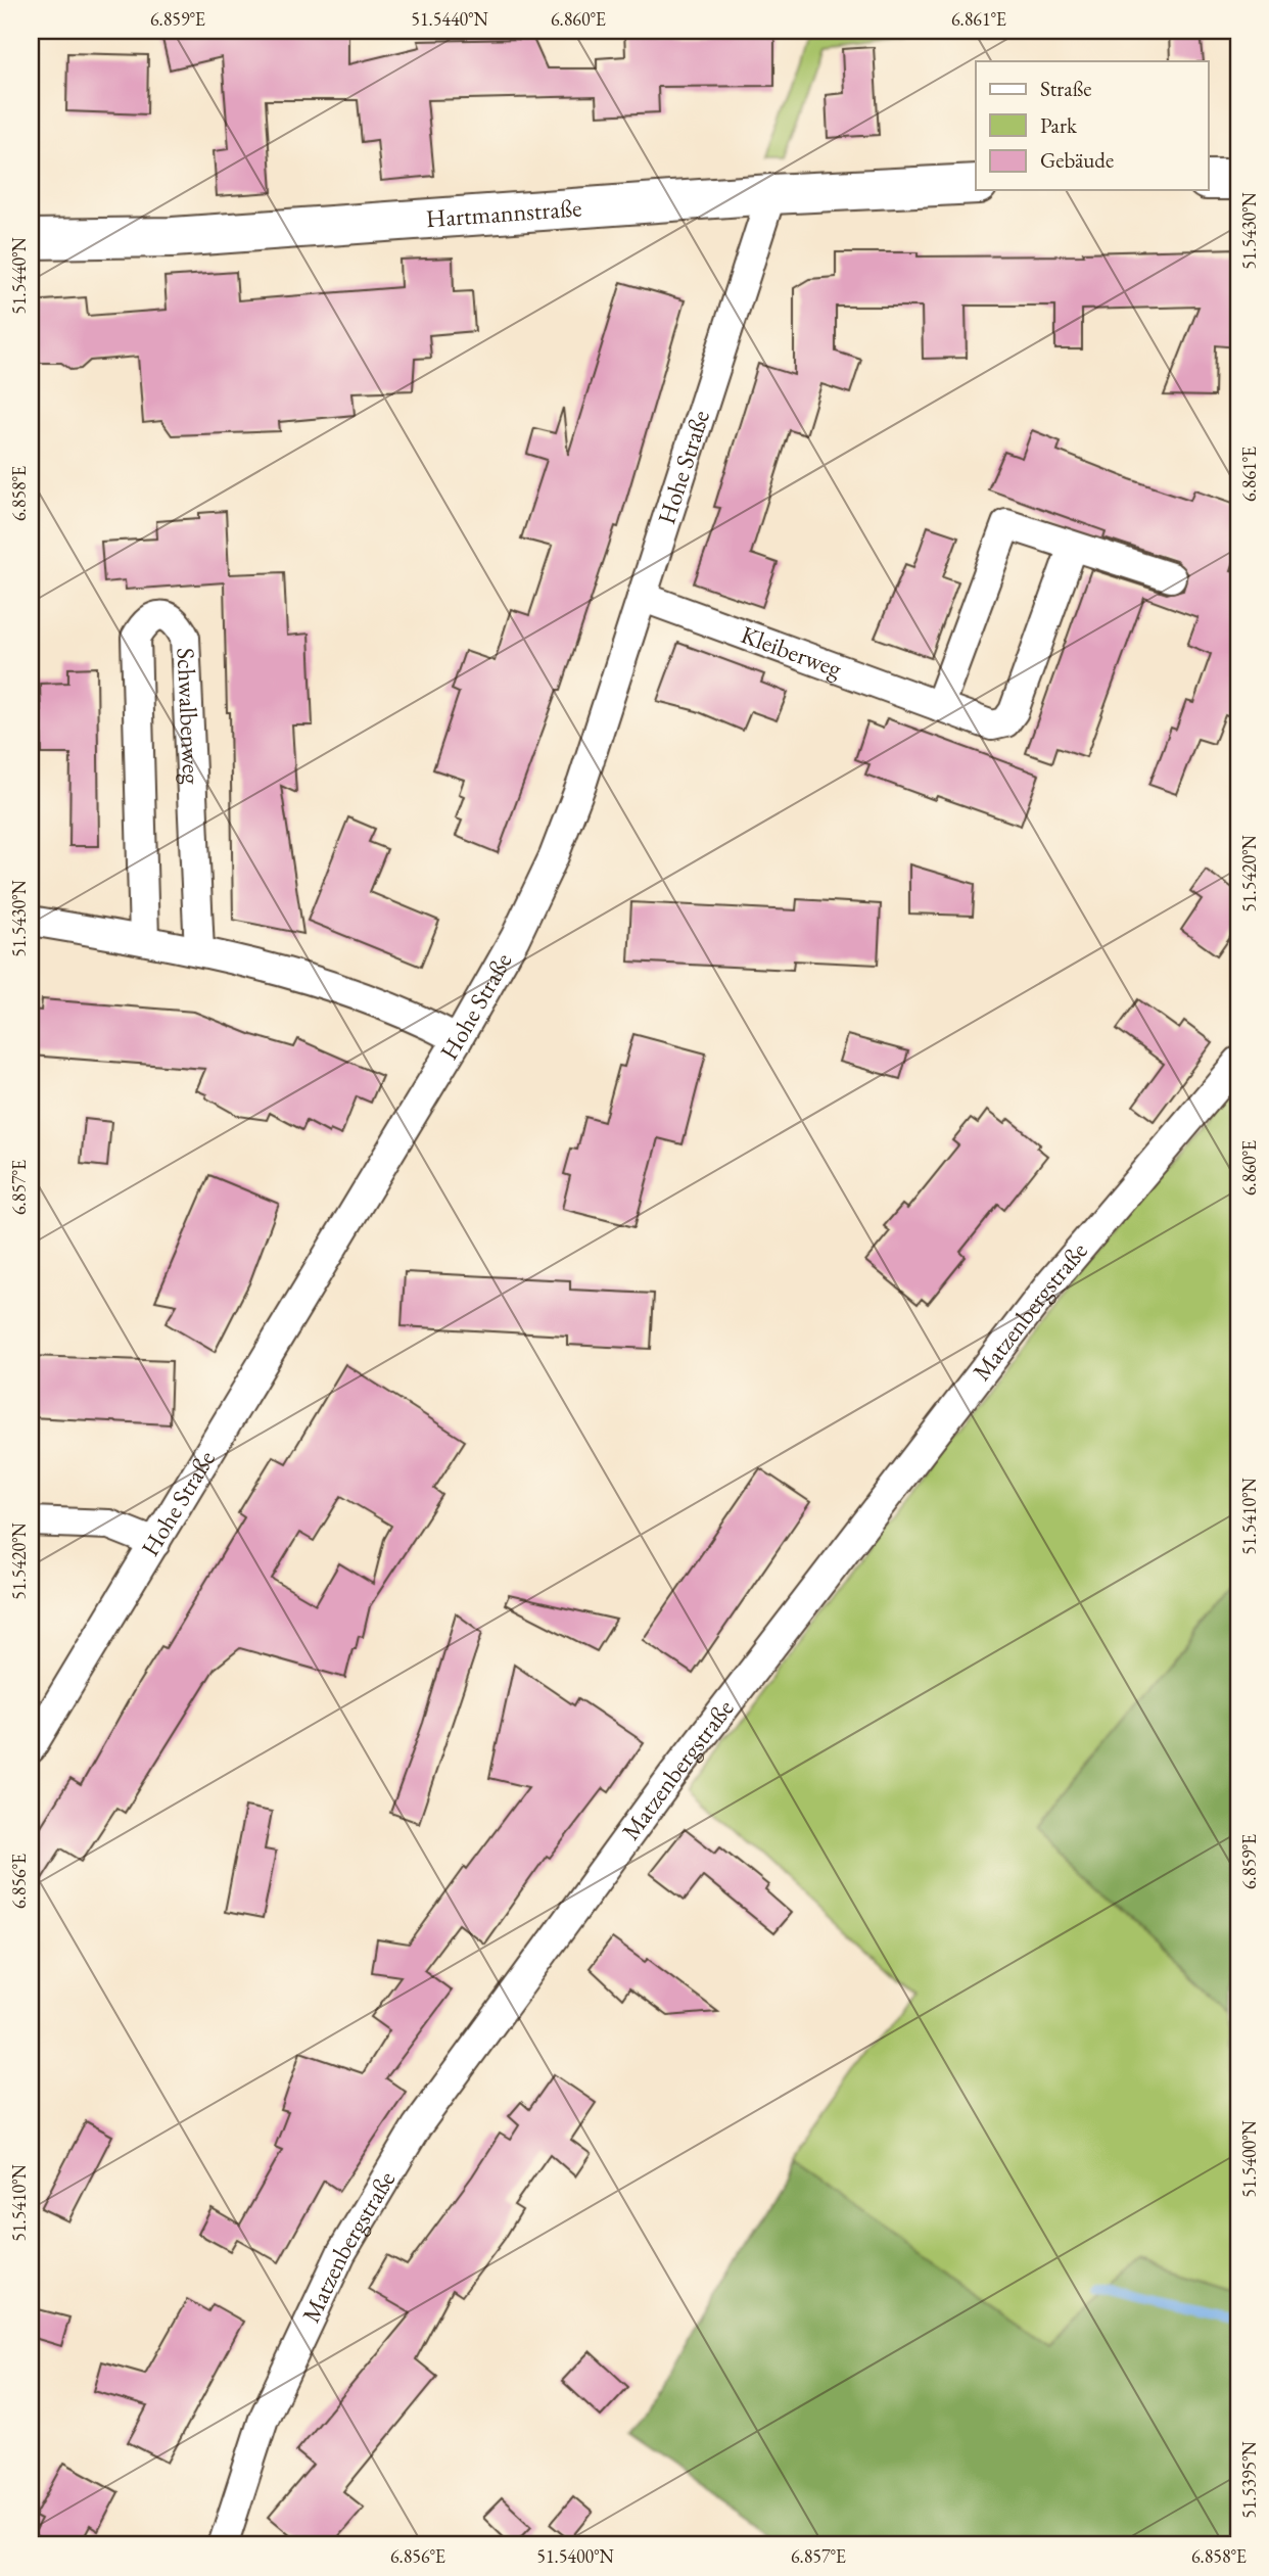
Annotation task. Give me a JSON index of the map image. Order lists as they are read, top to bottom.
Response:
{
  "streets": {
    "main road": ["Hartmannstraße"],
    "street": [
      "Hohe Straße",
      "Kleiberweg",
      "Schwalbenweg",
      "Matzenbergstraße"
    ]
  },
  "crossings": [
    ["Hartmannstraße", "Hohe Straße"],
    ["Hohe Straße", "Kleiberweg"]
  ],
  "legend": ["Straße", "Park", "Gebäude"],
  "coordinates": [
    "6.859°E",
    "51.5440°N",
    "6.860°E",
    "6.861°E",
    "51.5430°N",
    "6.858°E",
    "51.5420°N",
    "6.857°E",
    "51.5410°N",
    "6.856°E",
    "51.5400°N",
    "51.5395°N"
  ]
}
